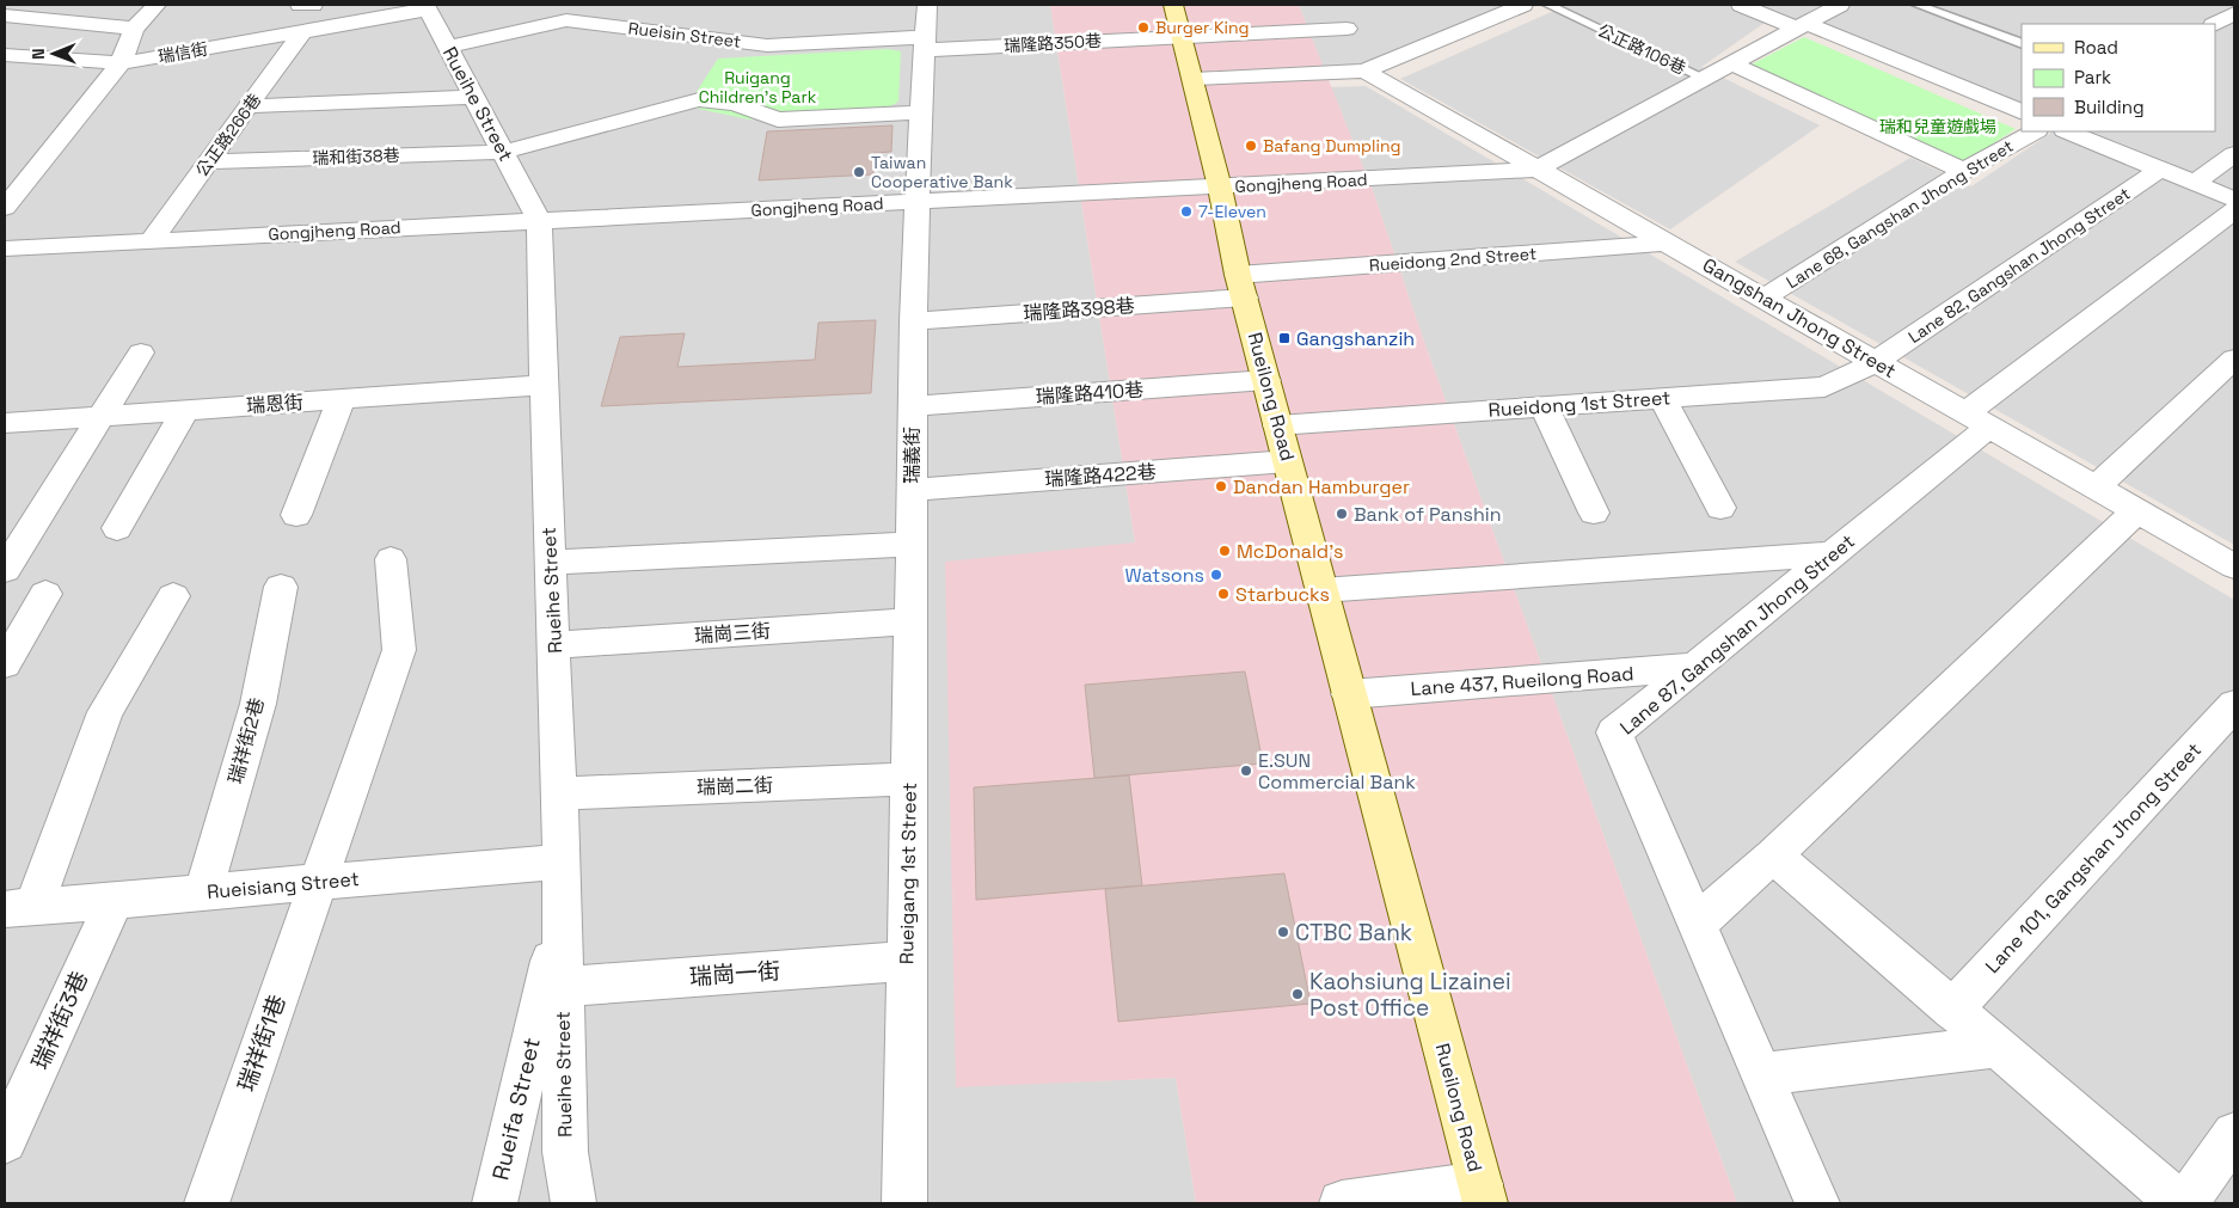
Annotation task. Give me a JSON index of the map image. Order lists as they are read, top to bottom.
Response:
{
  "streets": {
    "street": [
      "Rueisin Street",
      "瑞隆路350巷",
      "瑞信街",
      "Rueihe Street",
      "公正路266巷",
      "瑞和街38巷",
      "Gongjheng Road",
      "Lane 68, Gangshan Jhong Street",
      "Rueidong 2nd Street",
      "Lane 82, Gangshan Jhong Street",
      "瑞隆路398巷",
      "Gangshan Jhong Street",
      "瑞隆路410巷",
      "Rueilong Road",
      "瑞恩街",
      "Rueidong 1st Street",
      "瑞義街",
      "瑞隆路422巷",
      "瑞崗三街",
      "Lane 87, Gangshan Jhong Street",
      "Lane 437, Rueilong Road",
      "瑞祥街2巷",
      "瑞崗二街",
      "Lane 101, Gangshan Jhong Street",
      "Rueigang 1st Street",
      "Rueisiang Street",
      "瑞崗一街",
      "瑞祥街3巷",
      "瑞祥街1巷",
      "Rueifa Street"
    ],
    "lane": ["公正路106巷"]
  },
  "crossings": [
    ["Rueisin Street", "瑞隆路350巷"],
    ["Rueisin Street", "Rueihe Street"],
    ["Rueisin Street", "瑞義街"],
    ["瑞隆路350巷", "Rueilong Road"],
    ["瑞隆路350巷", "瑞義街"],
    ["公正路106巷", "Gongjheng Road"],
    ["瑞信街", "Rueihe Street"],
    ["瑞信街", "公正路266巷"],
    ["Rueihe Street", "瑞和街38巷"],
    ["Rueihe Street", "Gongjheng Road"],
    ["Rueihe Street", "瑞恩街"],
    ["Rueihe Street", "瑞崗三街"],
    ["Rueihe Street", "瑞崗二街"],
    ["Rueihe Street", "Rueisiang Street"],
    ["Rueihe Street", "瑞崗一街"],
    ["Rueihe Street", "Rueifa Street"],
    ["公正路266巷", "瑞和街38巷"],
    ["公正路266巷", "Gongjheng Road"],
    ["瑞和街38巷", "瑞義街"],
    ["Gongjheng Road", "Gangshan Jhong Street"],
    ["Gongjheng Road", "Rueilong Road"],
    ["Gongjheng Road", "瑞義街"],
    ["Lane 68, Gangshan Jhong Street", "Gangshan Jhong Street"],
    ["Rueidong 2nd Street", "瑞隆路398巷"],
    ["Rueidong 2nd Street", "Gangshan Jhong Street"],
    ["Rueidong 2nd Street", "Rueilong Road"],
    ["Lane 82, Gangshan Jhong Street", "Gangshan Jhong Street"],
    ["Lane 82, Gangshan Jhong Street", "Rueidong 1st Street"],
    ["瑞隆路398巷", "Rueilong Road"],
    ["瑞隆路398巷", "瑞義街"],
    ["Gangshan Jhong Street", "Rueidong 1st Street"],
    ["Gangshan Jhong Street", "Lane 87, Gangshan Jhong Street"],
    ["瑞隆路410巷", "Rueilong Road"],
    ["瑞隆路410巷", "瑞義街"],
    ["Rueilong Road", "Rueidong 1st Street"],
    ["Rueilong Road", "瑞隆路422巷"],
    ["Rueilong Road", "Lane 437, Rueilong Road"],
    ["瑞義街", "瑞隆路422巷"],
    ["瑞義街", "Rueigang 1st Street"],
    ["瑞崗三街", "Rueigang 1st Street"],
    ["Lane 87, Gangshan Jhong Street", "Lane 437, Rueilong Road"],
    ["瑞祥街2巷", "Rueisiang Street"],
    ["瑞崗二街", "Rueigang 1st Street"],
    ["Rueigang 1st Street", "瑞崗一街"],
    ["Rueisiang Street", "瑞祥街3巷"],
    ["Rueisiang Street", "瑞祥街1巷"]
  ],
  "parks": ["Ruigang Children's Park", "瑞和兒童遊戲場"],
  "places": {
    "other": [
      "Burger King",
      "Bafang Dumpling",
      "Taiwan Cooperative Bank",
      "7-Eleven",
      "Dandan Hamburger",
      "Bank of Panshin",
      "McDonald's",
      "Watsons",
      "Starbucks",
      "E.SUN Commercial Bank",
      "CTBC Bank",
      "Kaohsiung Lizainei Post Office"
    ],
    "transit": ["Gangshanzih"]
  },
  "legend": ["Road", "Park", "Building"],
  "north": "left"
}
